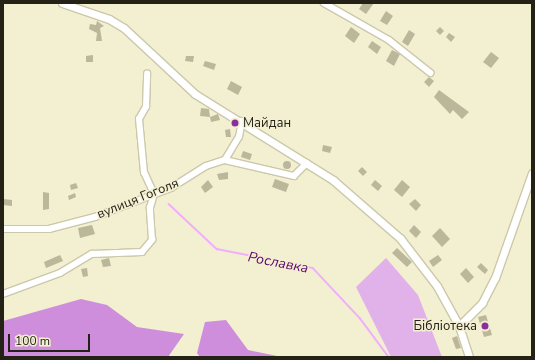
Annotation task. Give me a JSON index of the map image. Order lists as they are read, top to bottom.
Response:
{
  "streets": {
    "street": ["вулиця Гоголя"]
  },
  "water": ["Рославка"],
  "places": ["Майдан", "Бібліотека"],
  "scale_bar": "100 m"
}
